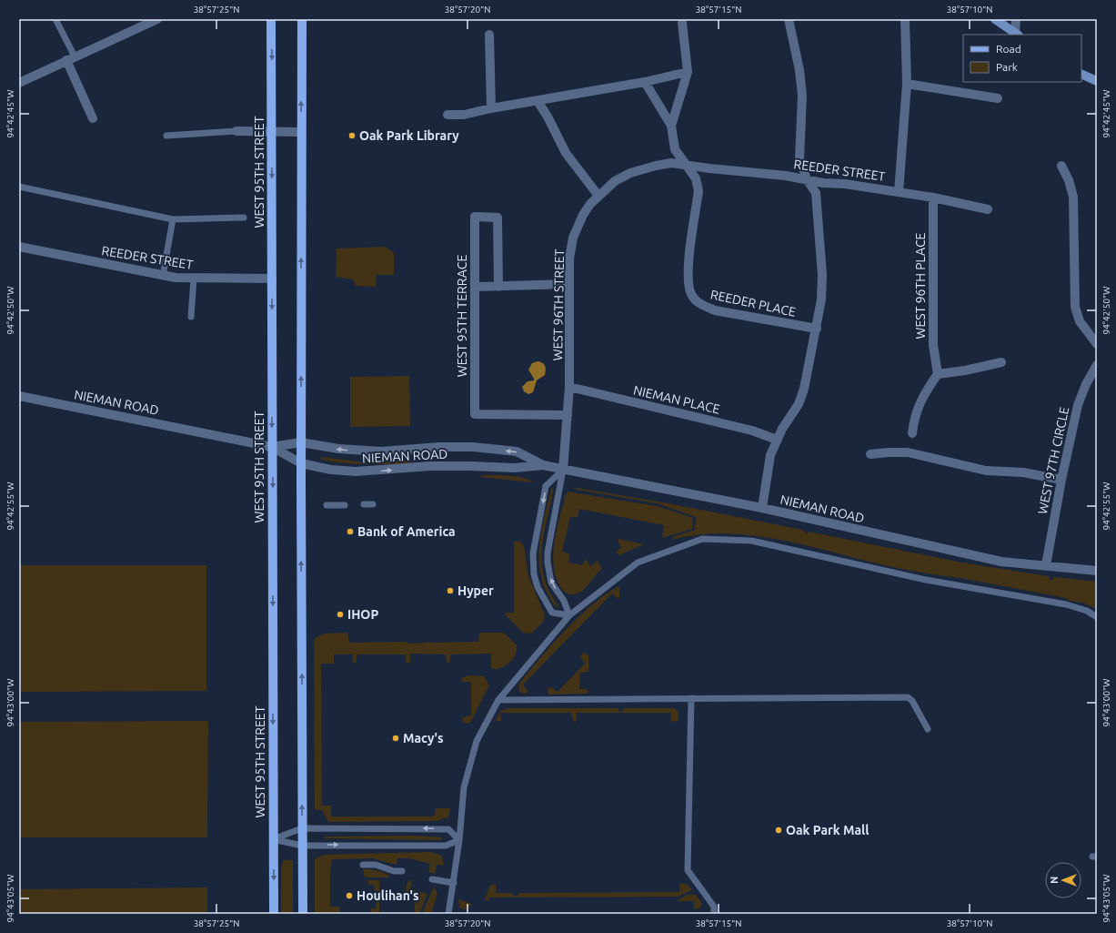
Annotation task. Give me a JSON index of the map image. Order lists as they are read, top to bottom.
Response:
{
  "streets": {
    "main road": ["WEST 95TH STREET"],
    "street": [
      "REEDER STREET",
      "WEST 96TH PLACE",
      "REEDER PLACE",
      "WEST 96TH STREET",
      "WEST 95TH TERRACE",
      "NIEMAN PLACE",
      "NIEMAN ROAD",
      "WEST 97TH CIRCLE"
    ]
  },
  "crossings": [
    ["REEDER STREET", "WEST 95TH STREET"],
    ["REEDER STREET", "WEST 96TH PLACE"],
    ["REEDER STREET", "REEDER PLACE"],
    ["REEDER STREET", "WEST 96TH STREET"],
    ["WEST 95TH STREET", "NIEMAN ROAD"],
    ["WEST 96TH STREET", "WEST 95TH TERRACE"],
    ["WEST 96TH STREET", "NIEMAN PLACE"],
    ["WEST 96TH STREET", "NIEMAN ROAD"],
    ["NIEMAN ROAD", "WEST 97TH CIRCLE"]
  ],
  "places": [
    "Oak Park Library",
    "Bank of America",
    "Hyper",
    "IHOP",
    "Macy's",
    "Oak Park Mall",
    "Houlihan's"
  ],
  "legend": ["Road", "Park"],
  "north": "left",
  "coordinates": [
    "38°57'25\"N",
    "38°57'20\"N",
    "38°57'15\"N",
    "38°57'10\"N",
    "94°42'45\"W",
    "94°42'50\"W",
    "94°42'55\"W",
    "94°43'00\"W",
    "94°43'05\"W"
  ]
}
